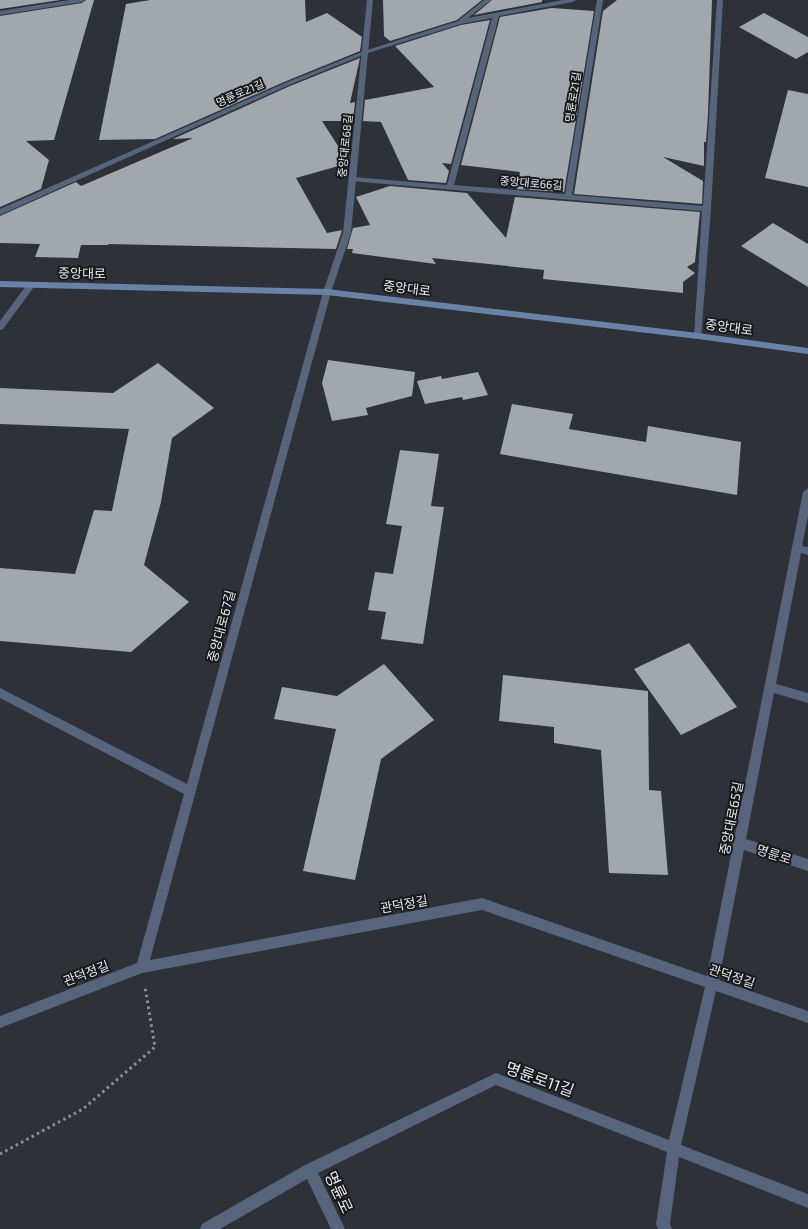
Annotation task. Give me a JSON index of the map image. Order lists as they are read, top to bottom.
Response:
{
  "streets": {
    "main road": ["중앙대로"],
    "street": [
      "명륜로21길",
      "중앙대로68길",
      "중앙대로66길",
      "중앙대로67길",
      "중앙대로65길",
      "명륜로",
      "관덕정길",
      "명륜로11길"
    ]
  },
  "crossings": [
    ["명륜로21길", "중앙대로68길"],
    ["명륜로21길", "중앙대로66길"],
    ["중앙대로68길", "중앙대로66길"],
    ["중앙대로68길", "중앙대로"],
    ["중앙대로68길", "중앙대로67길"],
    ["중앙대로", "중앙대로67길"],
    ["중앙대로67길", "관덕정길"],
    ["중앙대로65길", "명륜로"],
    ["중앙대로65길", "관덕정길"],
    ["중앙대로65길", "명륜로11길"],
    ["명륜로", "명륜로11길"]
  ]
}
